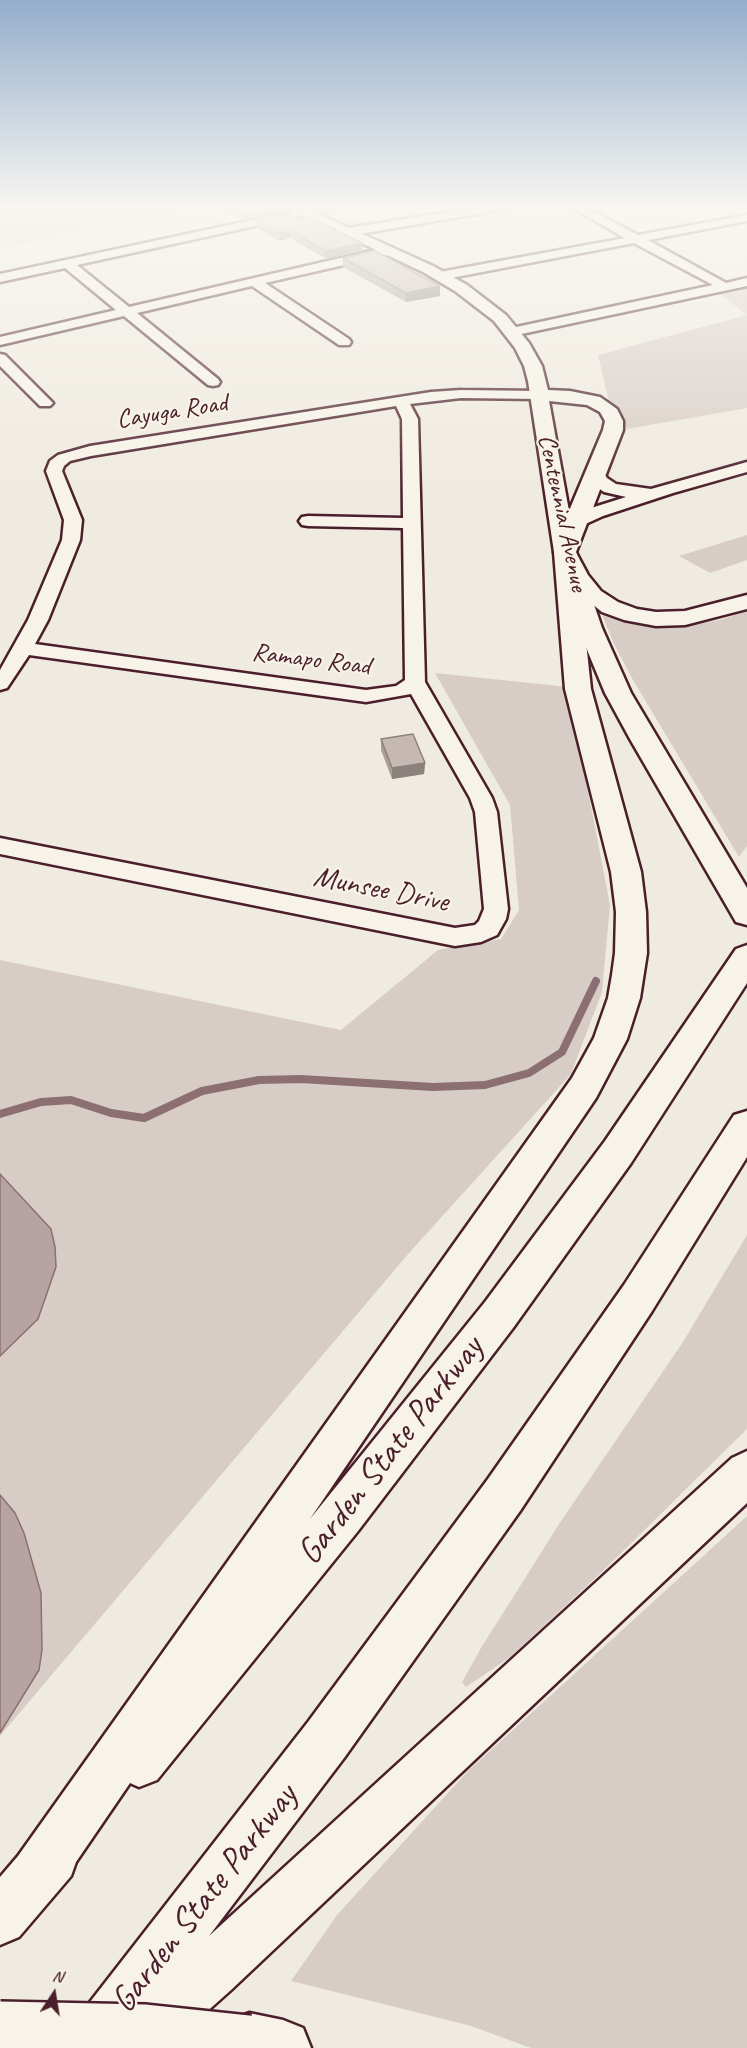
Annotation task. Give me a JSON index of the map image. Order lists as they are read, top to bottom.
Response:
{
  "streets": {
    "main road": ["Centennial Avenue", "Garden State Parkway"],
    "street": ["Cayuga Road", "Ramapo Road", "Munsee Drive"]
  },
  "crossings": [
    ["Cayuga Road", "Centennial Avenue"],
    ["Cayuga Road", "Ramapo Road"],
    ["Ramapo Road", "Munsee Drive"]
  ],
  "north": "top"
}
